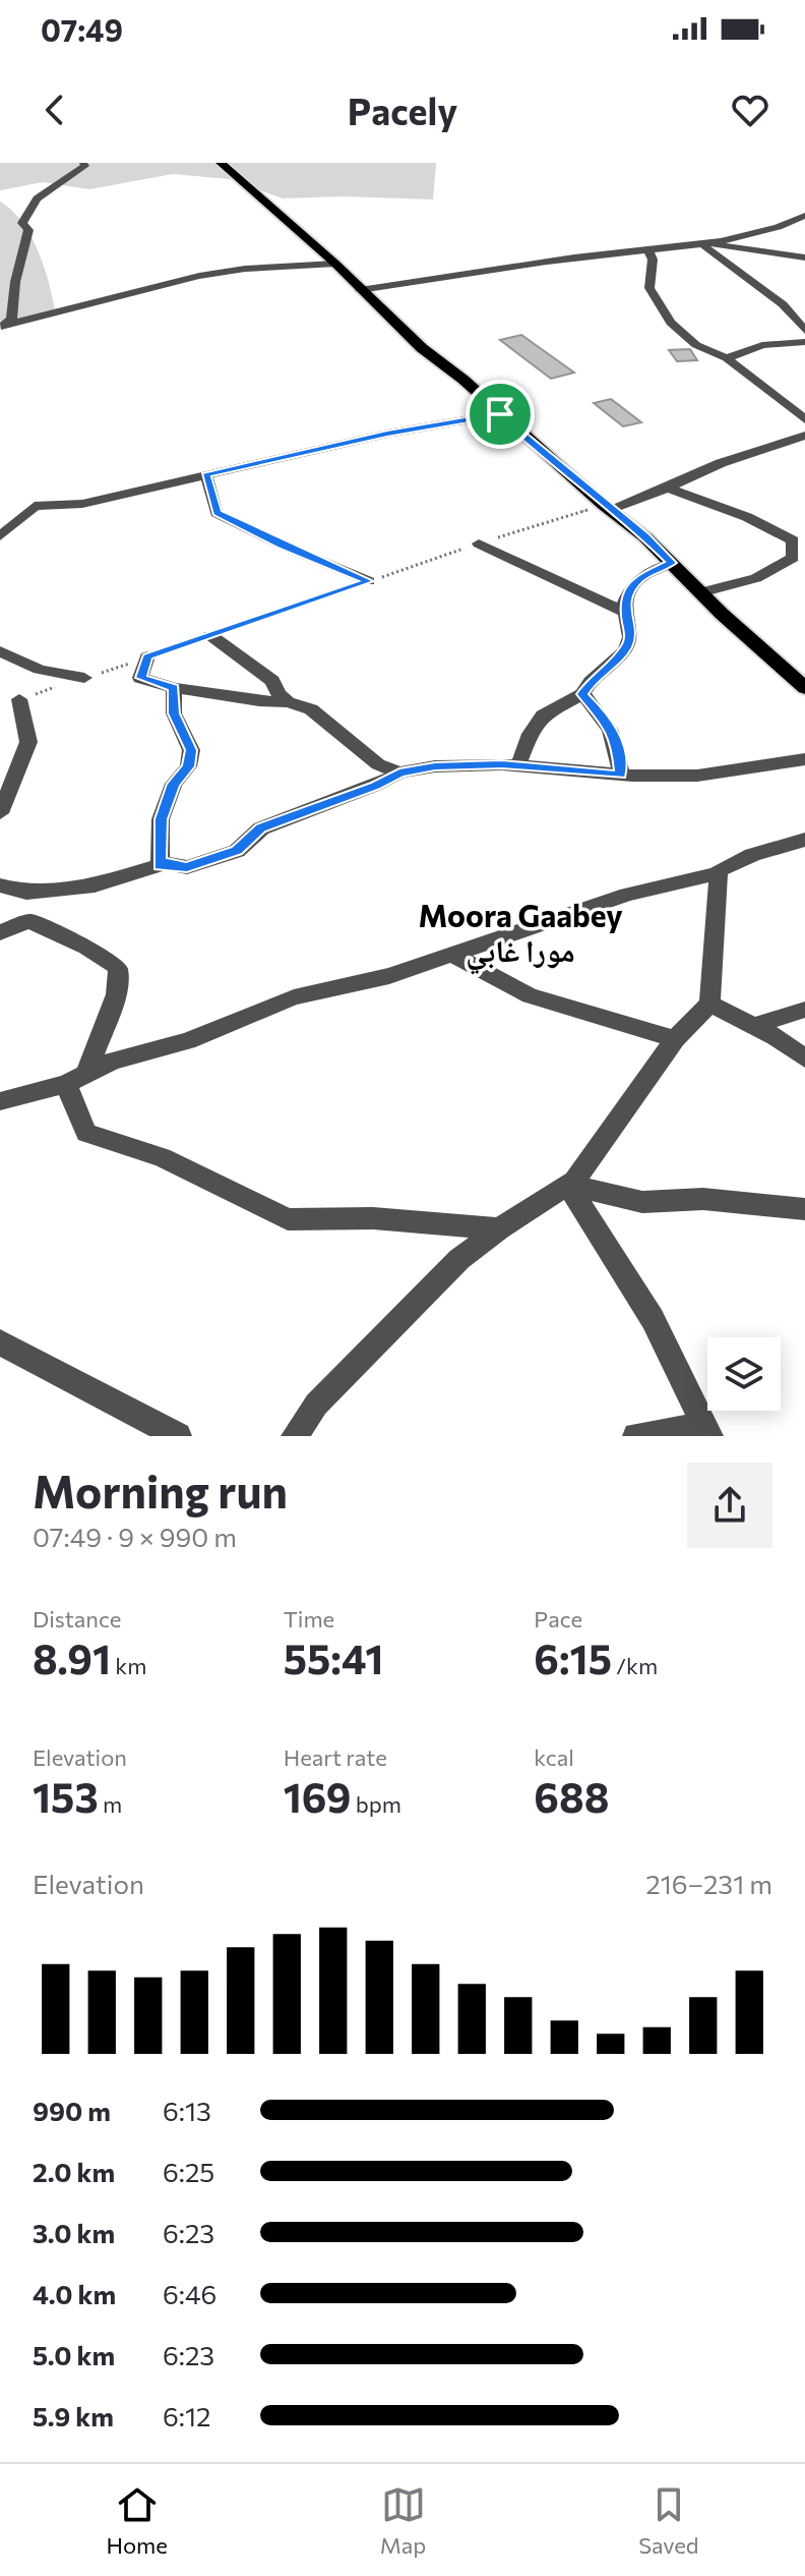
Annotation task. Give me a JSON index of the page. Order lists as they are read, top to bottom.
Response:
{
  "districts": ["Moora Gaabey مورا غابي"],
  "page": {
    "status": "07:49",
    "header": "Pacely",
    "heading": ["Morning run", "07:49 · 9 × 990 m"],
    "stats": [
      ["Distance", "8.91 km"],
      ["Time", "55:41"],
      ["Pace", "6:15 /km"],
      ["Elevation", "153 m"],
      ["Heart rate", "169 bpm"],
      ["kcal", "688"]
    ],
    "chart": ["Elevation", "216–231 m"],
    "list": [
      {
        "name": "990 m",
        "note": "6:13"
      },
      {
        "name": "2.0 km",
        "note": "6:25"
      },
      {
        "name": "3.0 km",
        "note": "6:23"
      },
      {
        "name": "4.0 km",
        "note": "6:46"
      },
      {
        "name": "5.0 km",
        "note": "6:23"
      },
      {
        "name": "5.9 km",
        "note": "6:12"
      }
    ],
    "tabs": ["Home", "Map", "Saved"]
  }
}
